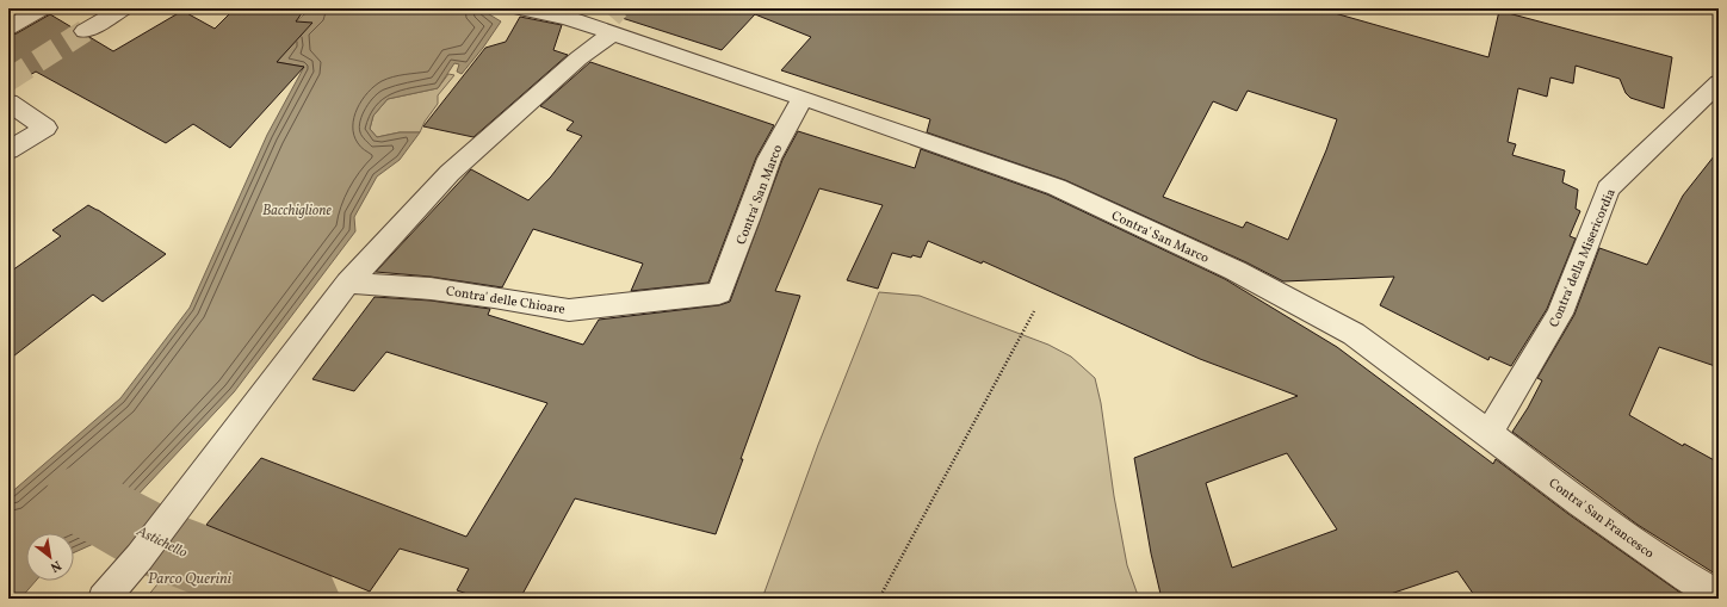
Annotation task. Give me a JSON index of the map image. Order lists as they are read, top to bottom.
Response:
{
  "streets": {
    "street": [
      "Contra' San Marco",
      "Contra' della Misericordia",
      "Contra' delle Chioare",
      "Contra' San Francesco"
    ]
  },
  "crossings": [
    ["Contra' San Marco", "Contra' della Misericordia"],
    ["Contra' San Marco", "Contra' delle Chioare"],
    ["Contra' San Marco", "Contra' San Francesco"],
    ["Contra' della Misericordia", "Contra' San Francesco"]
  ],
  "water": ["Bacchiglione", "Astichello"],
  "parks": ["Parco Querini"],
  "north": "bottom right"
}
